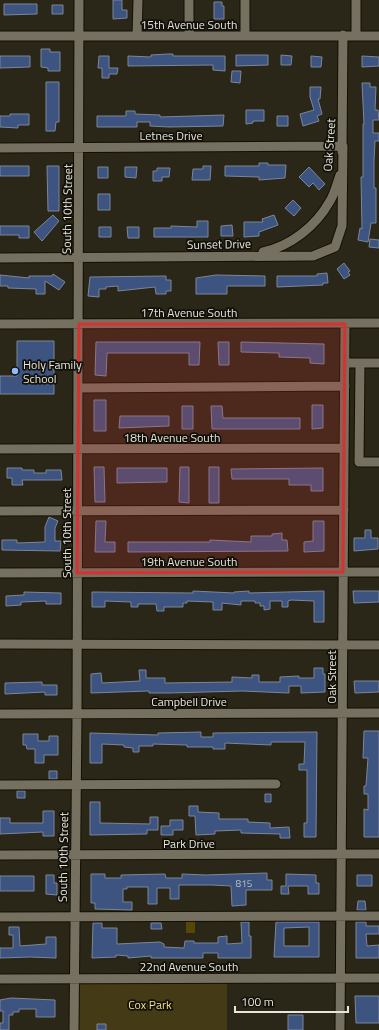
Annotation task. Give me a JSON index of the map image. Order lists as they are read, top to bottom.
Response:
{
  "streets": {
    "street": [
      "15th Avenue South",
      "Letnes Drive",
      "Oak Street",
      "South 10th Street",
      "Sunset Drive",
      "17th Avenue South",
      "18th Avenue South",
      "19th Avenue South",
      "Campbell Drive",
      "Park Drive",
      "22nd Avenue South"
    ]
  },
  "crossings": [
    ["15th Avenue South", "Oak Street"],
    ["15th Avenue South", "South 10th Street"],
    ["Letnes Drive", "Oak Street"],
    ["Letnes Drive", "South 10th Street"],
    ["Letnes Drive", "Sunset Drive"],
    ["Oak Street", "Sunset Drive"],
    ["Oak Street", "17th Avenue South"],
    ["Oak Street", "18th Avenue South"],
    ["Oak Street", "19th Avenue South"],
    ["Oak Street", "Campbell Drive"],
    ["Oak Street", "Park Drive"],
    ["Oak Street", "22nd Avenue South"],
    ["South 10th Street", "Sunset Drive"],
    ["South 10th Street", "17th Avenue South"],
    ["South 10th Street", "18th Avenue South"],
    ["South 10th Street", "19th Avenue South"],
    ["South 10th Street", "Campbell Drive"],
    ["South 10th Street", "Park Drive"],
    ["South 10th Street", "22nd Avenue South"]
  ],
  "parks": ["Cox Park"],
  "places": ["Holy Family School"],
  "house_numbers": ["815"],
  "scale_bar": "100 m"
}
